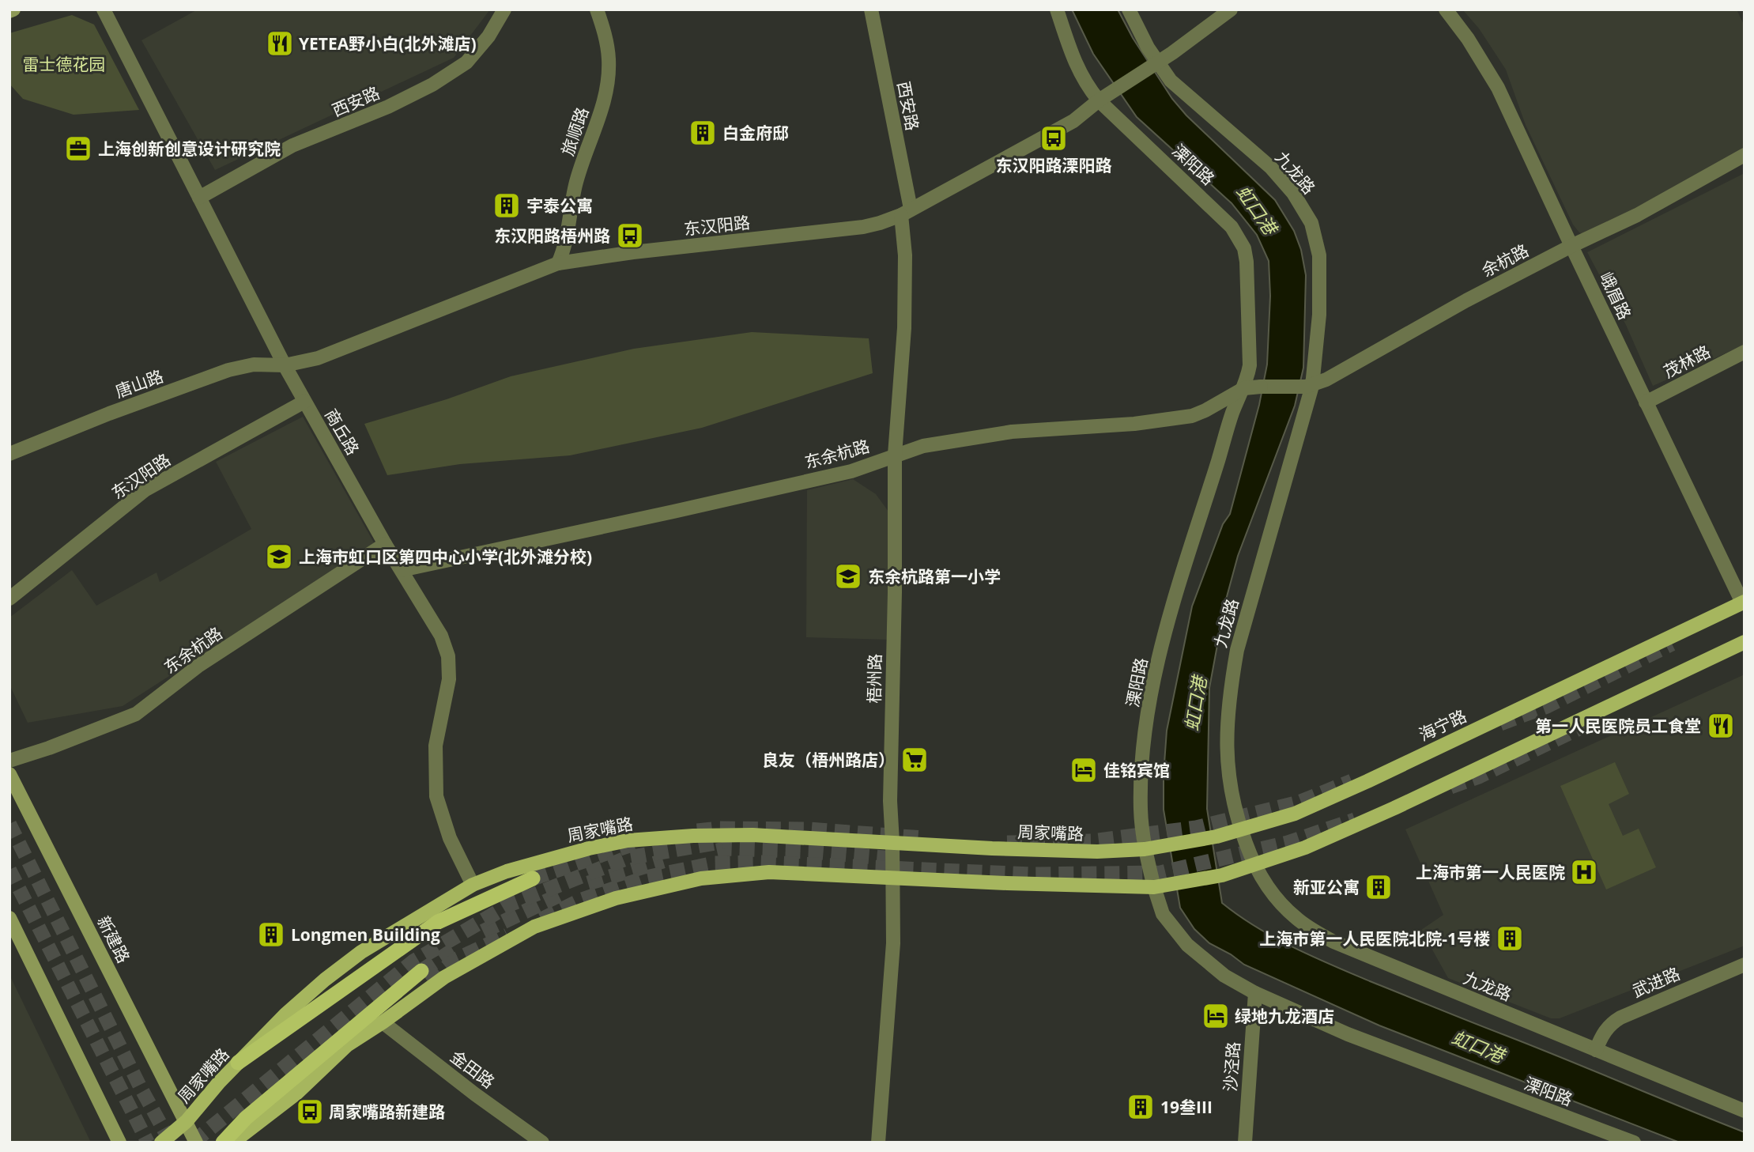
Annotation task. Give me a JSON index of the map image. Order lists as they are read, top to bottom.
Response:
{
  "streets": {
    "main road": ["海宁路", "周家嘴路", "新建路"],
    "street": [
      "西安路",
      "旅顺路",
      "溧阳路",
      "九龙路",
      "东汉阳路",
      "余杭路",
      "峨眉路",
      "茂林路",
      "唐山路",
      "商丘路",
      "东余杭路",
      "梧州路",
      "武进路",
      "沙泾路",
      "金田路"
    ]
  },
  "crossings": [
    ["西安路", "东汉阳路"],
    ["西安路", "商丘路"],
    ["西安路", "梧州路"],
    ["旅顺路", "东汉阳路"],
    ["溧阳路", "东汉阳路"],
    ["溧阳路", "东余杭路"],
    ["溧阳路", "海宁路"],
    ["溧阳路", "周家嘴路"],
    ["溧阳路", "沙泾路"],
    ["九龙路", "东汉阳路"],
    ["九龙路", "余杭路"],
    ["九龙路", "海宁路"],
    ["九龙路", "武进路"],
    ["东汉阳路", "唐山路"],
    ["东汉阳路", "商丘路"],
    ["东汉阳路", "梧州路"],
    ["余杭路", "峨眉路"],
    ["余杭路", "东余杭路"],
    ["峨眉路", "茂林路"],
    ["峨眉路", "海宁路"],
    ["唐山路", "商丘路"],
    ["商丘路", "东余杭路"],
    ["商丘路", "周家嘴路"],
    ["东余杭路", "梧州路"],
    ["梧州路", "周家嘴路"],
    ["海宁路", "周家嘴路"],
    ["周家嘴路", "新建路"]
  ],
  "water": ["虹口港"],
  "parks": ["雷士德花园"],
  "places": {
    "restaurant": ["YETEA野小白(北外滩店)", "第一人民医院员工食堂"],
    "building": [
      "白金府邸",
      "宇泰公寓",
      "新亚公寓",
      "Longmen Building",
      "上海市第一人民医院北院-1号楼",
      "19叁III"
    ],
    "bus stop": ["东汉阳路溧阳路", "东汉阳路梧州路", "周家嘴路新建路"],
    "office": ["上海创新创意设计研究院"],
    "school or university": ["上海市虹口区第四中心小学(北外滩分校)", "东余杭路第一小学"],
    "supermarket": ["良友（梧州路店）"],
    "hotel": ["佳铭宾馆", "绿地九龙酒店"],
    "hospital": ["上海市第一人民医院"]
  }
}
